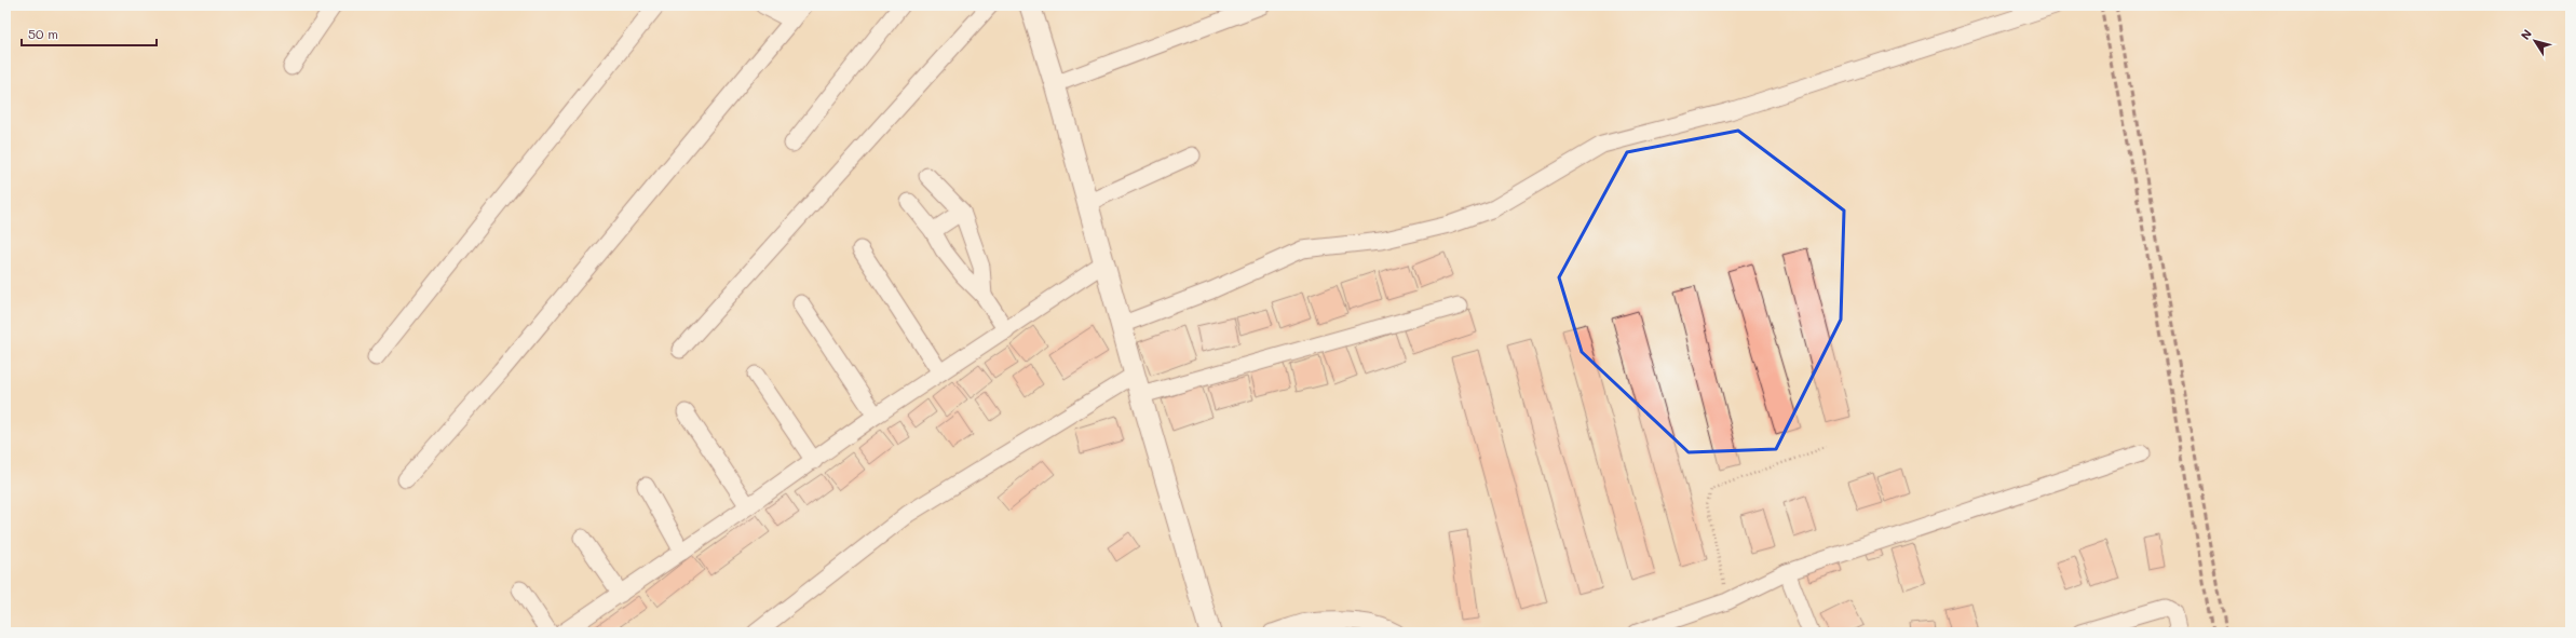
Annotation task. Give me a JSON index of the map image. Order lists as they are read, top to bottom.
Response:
{
  "scale_bar": "50 m",
  "north": "top left"
}
